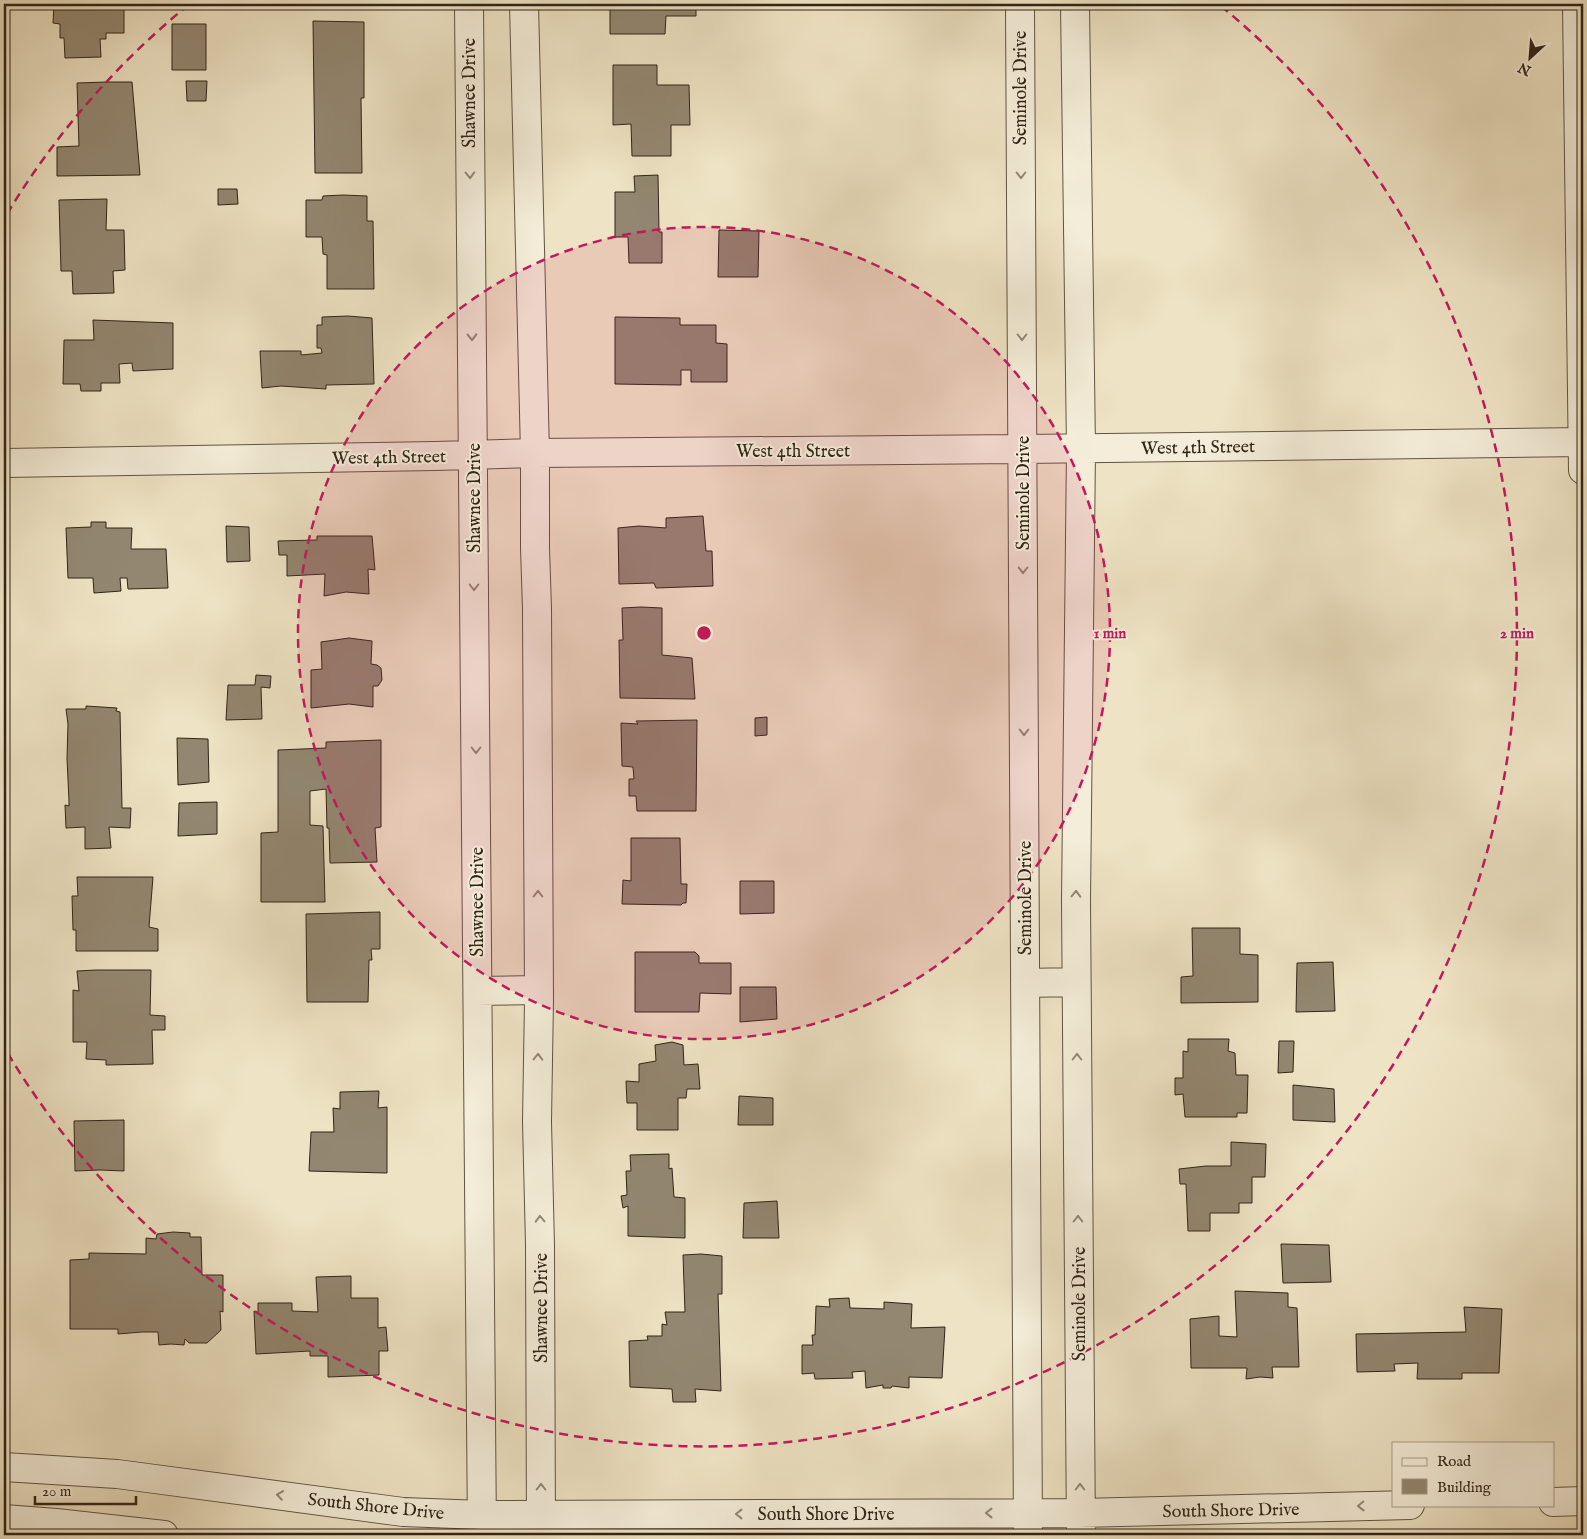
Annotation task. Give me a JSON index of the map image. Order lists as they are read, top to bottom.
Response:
{
  "streets": {
    "street": [
      "Seminole Drive",
      "Shawnee Drive",
      "West 4th Street",
      "South Shore Drive"
    ]
  },
  "crossings": [
    ["Seminole Drive", "West 4th Street"],
    ["Seminole Drive", "South Shore Drive"],
    ["Shawnee Drive", "West 4th Street"],
    ["Shawnee Drive", "South Shore Drive"]
  ],
  "one_way": ["South Shore Drive"],
  "legend": ["Road", "Building"],
  "scale_bar": "20 m",
  "north": "bottom left",
  "rings": ["1 min", "2 min"]
}
